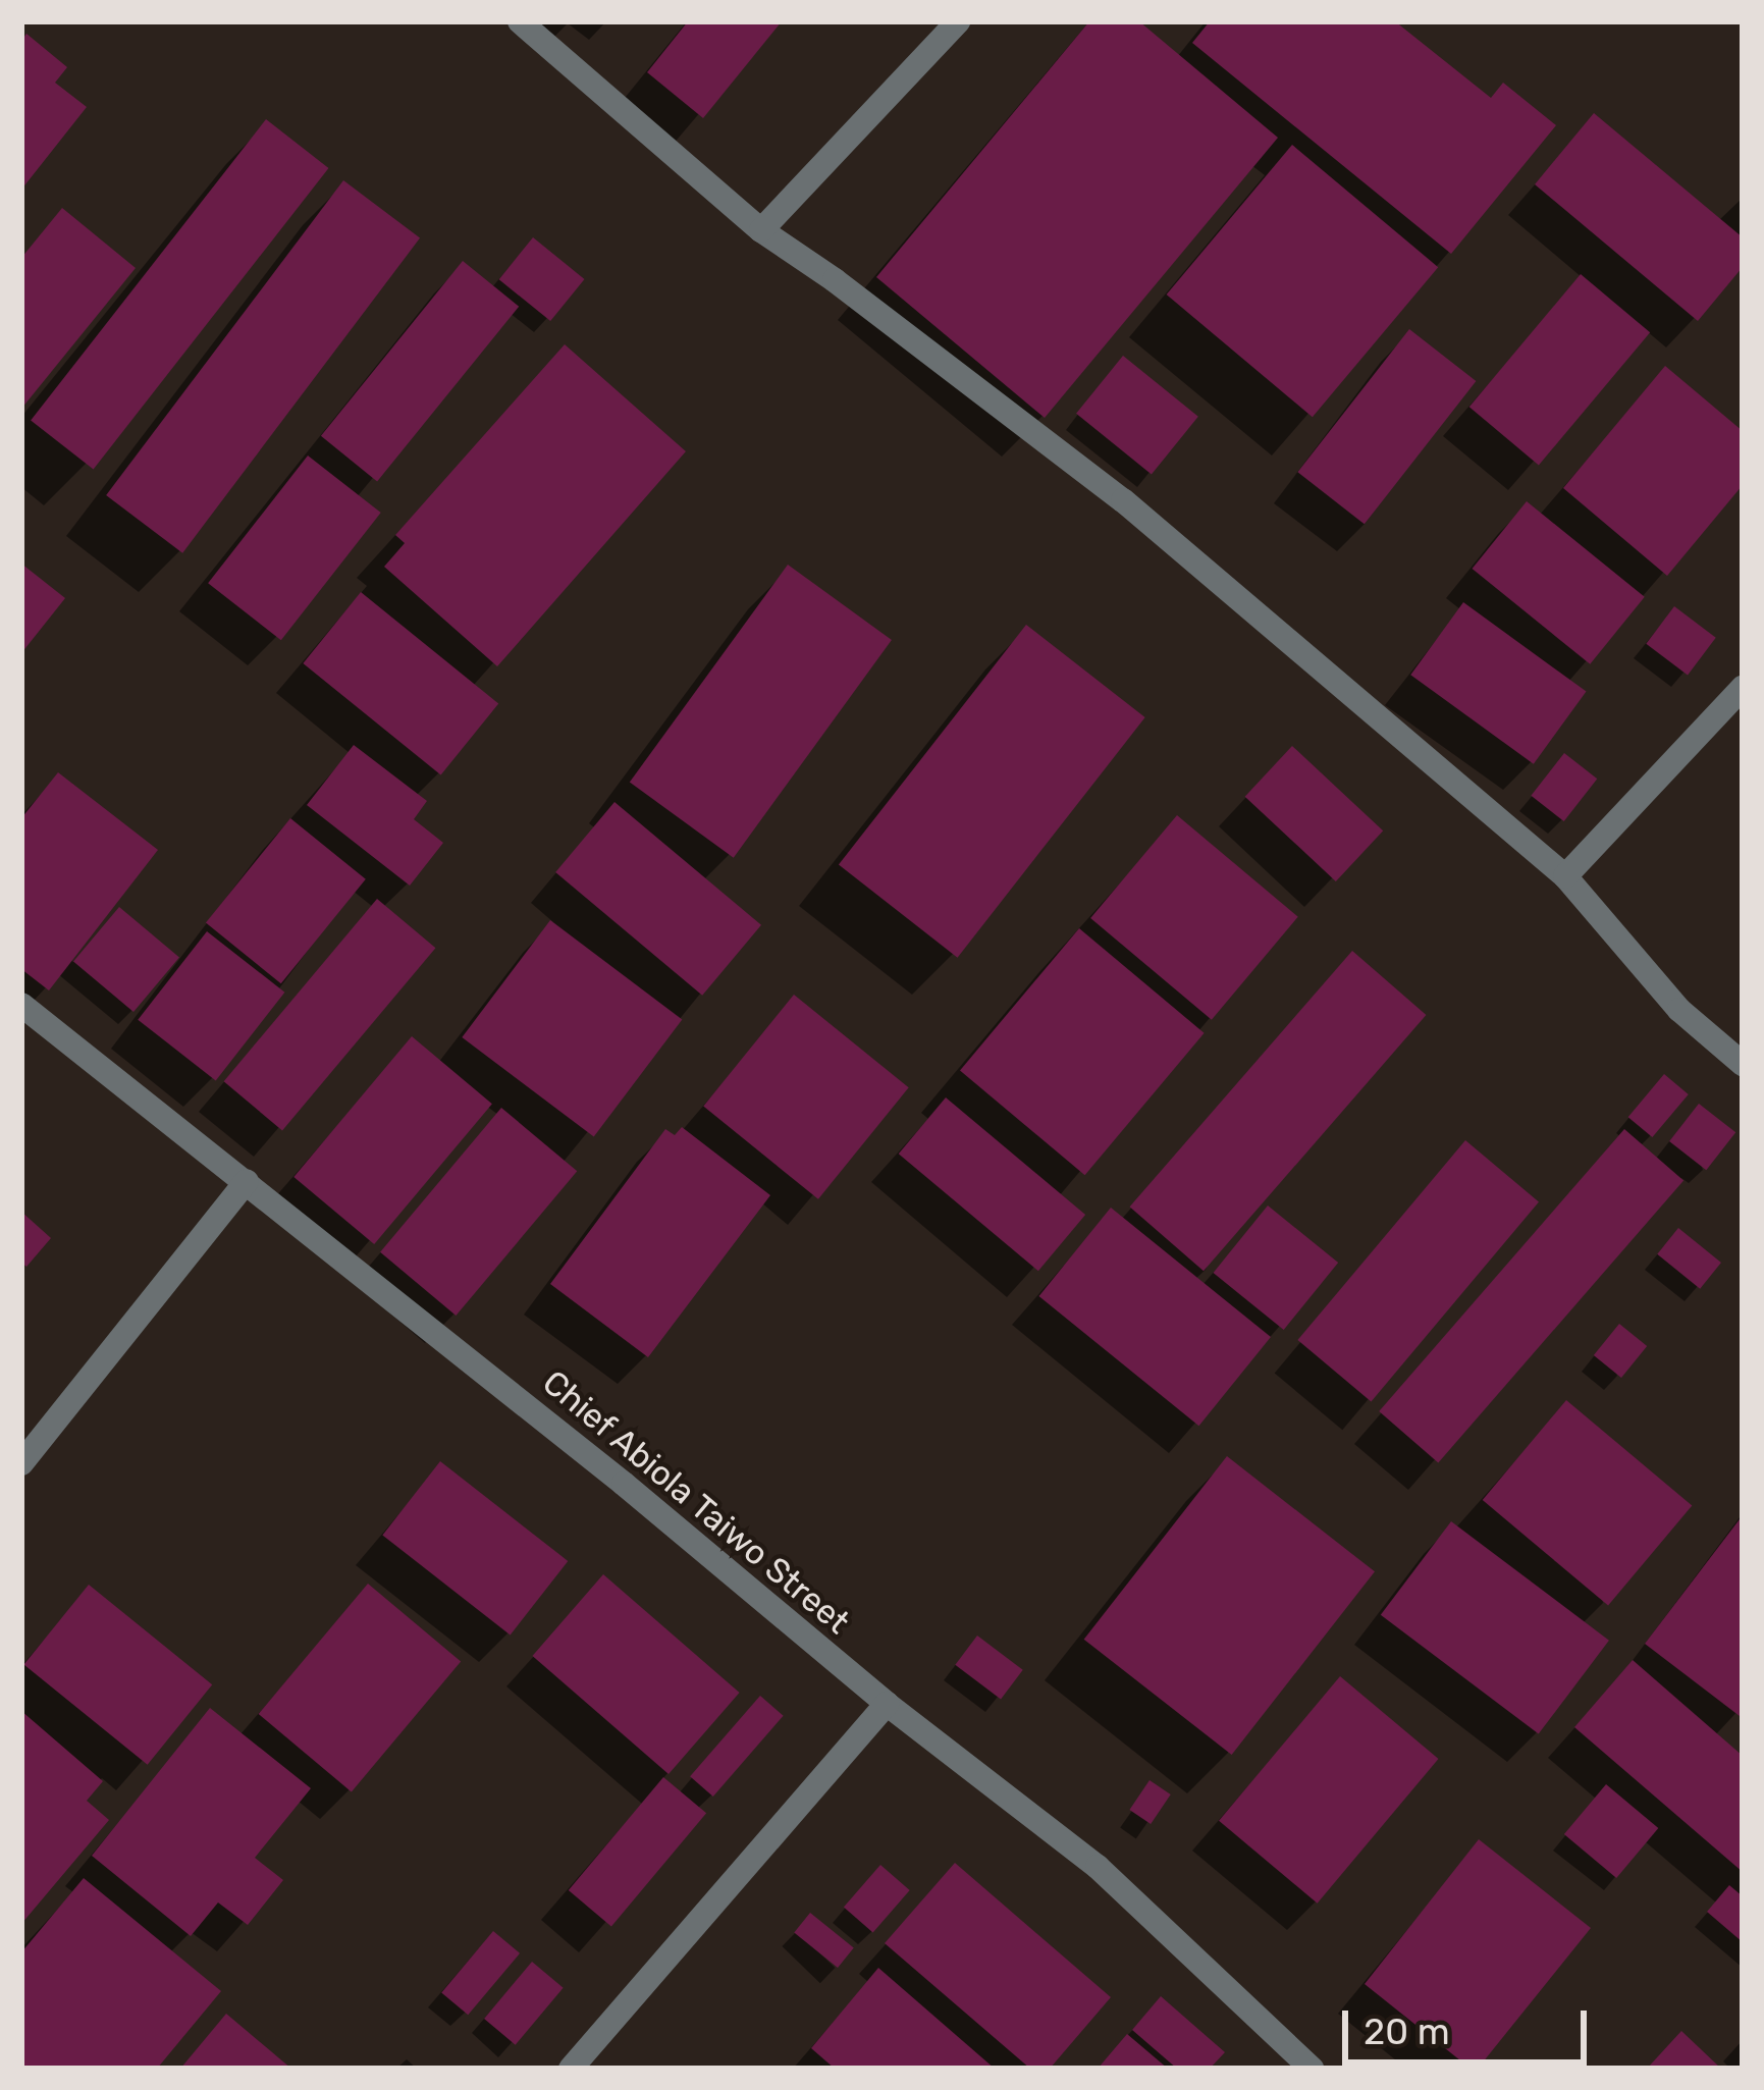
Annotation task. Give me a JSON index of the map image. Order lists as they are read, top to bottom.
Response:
{
  "streets": {
    "street": ["Chief Abiola Taiwo Street"]
  },
  "scale_bar": "20 m"
}
